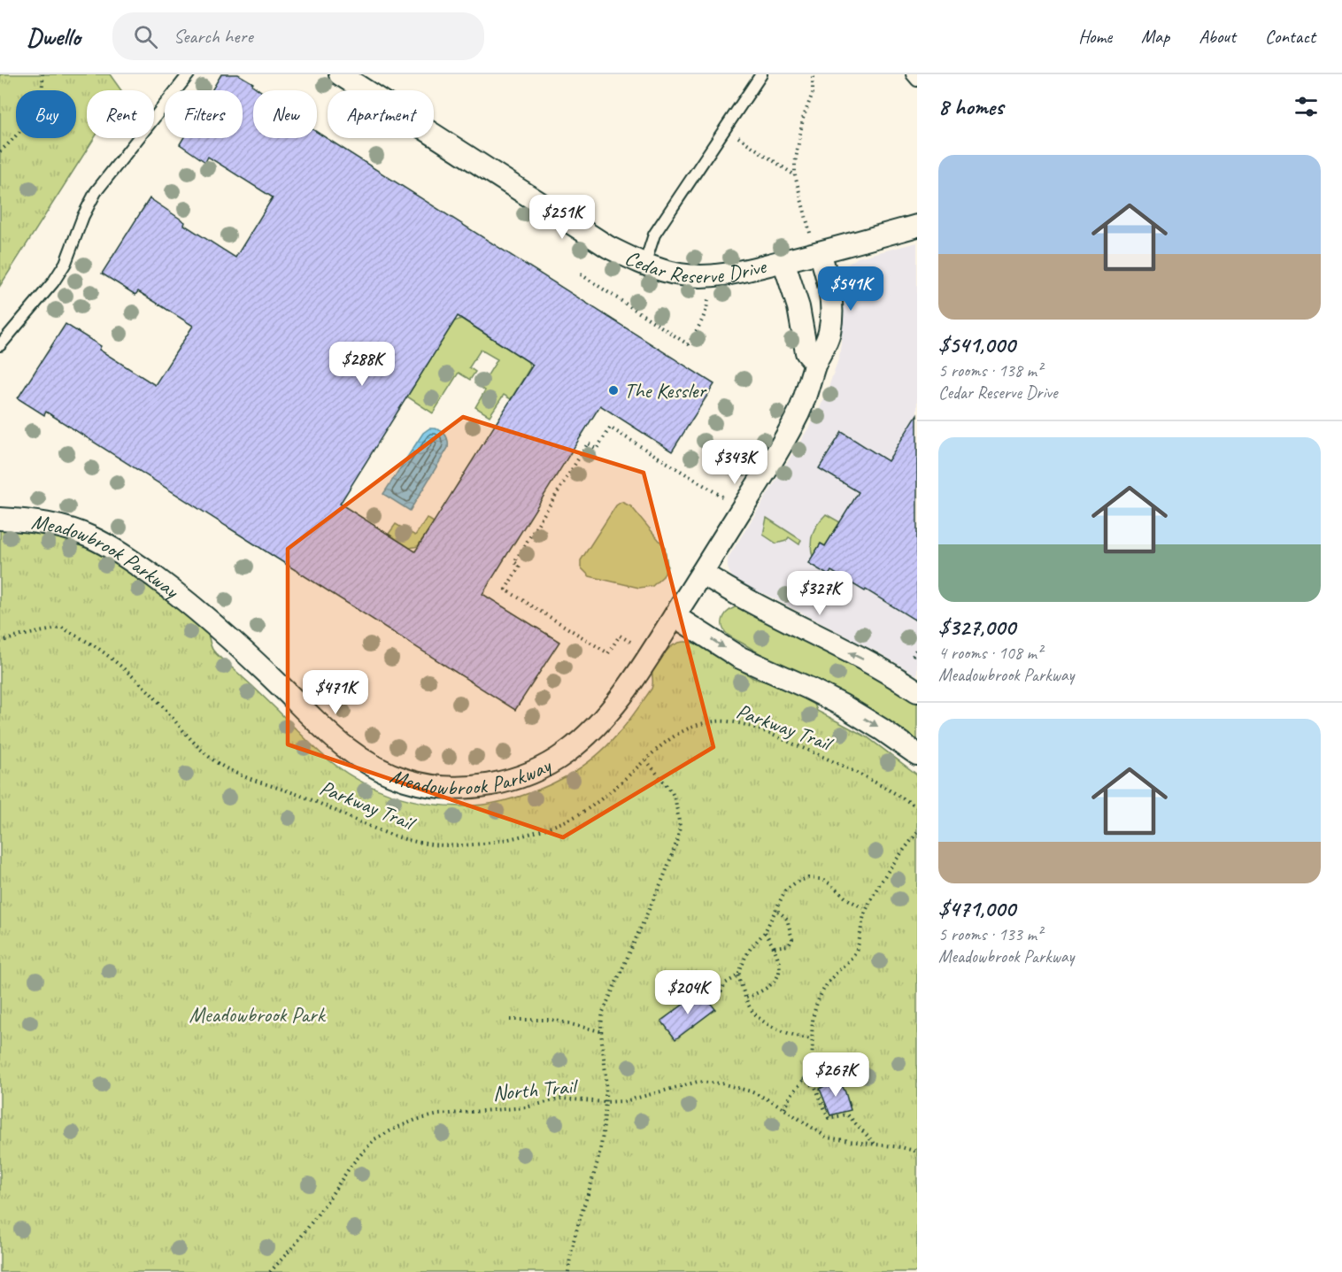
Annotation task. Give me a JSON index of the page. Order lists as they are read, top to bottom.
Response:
{
  "streets": {
    "street": ["Cedar Reserve Drive", "Meadowbrook Parkway"],
    "path": ["Parkway Trail", "North Trail"]
  },
  "parks": ["Meadowbrook Park"],
  "places": ["The Kessler"],
  "page": {
    "header": "Dwello",
    "search": "Search here",
    "nav": [
      "Home",
      "Map",
      "About",
      "Contact"
    ],
    "heading": "8 homes",
    "chip": [
      "Buy",
      "Rent",
      "Filters",
      "New",
      "Apartment"
    ],
    "list": [
      {
        "name": "$541,000",
        "note": "5 rooms · 138 m² · Cedar Reserve Drive"
      },
      {
        "name": "$327,000",
        "note": "4 rooms · 108 m² · Meadowbrook Parkway"
      },
      {
        "name": "$471,000",
        "note": "5 rooms · 133 m² · Meadowbrook Parkway"
      }
    ],
    "price": [
      "$251K",
      "$541K",
      "$288K",
      "$343K",
      "$327K",
      "$471K",
      "$204K",
      "$267K"
    ]
  }
}
